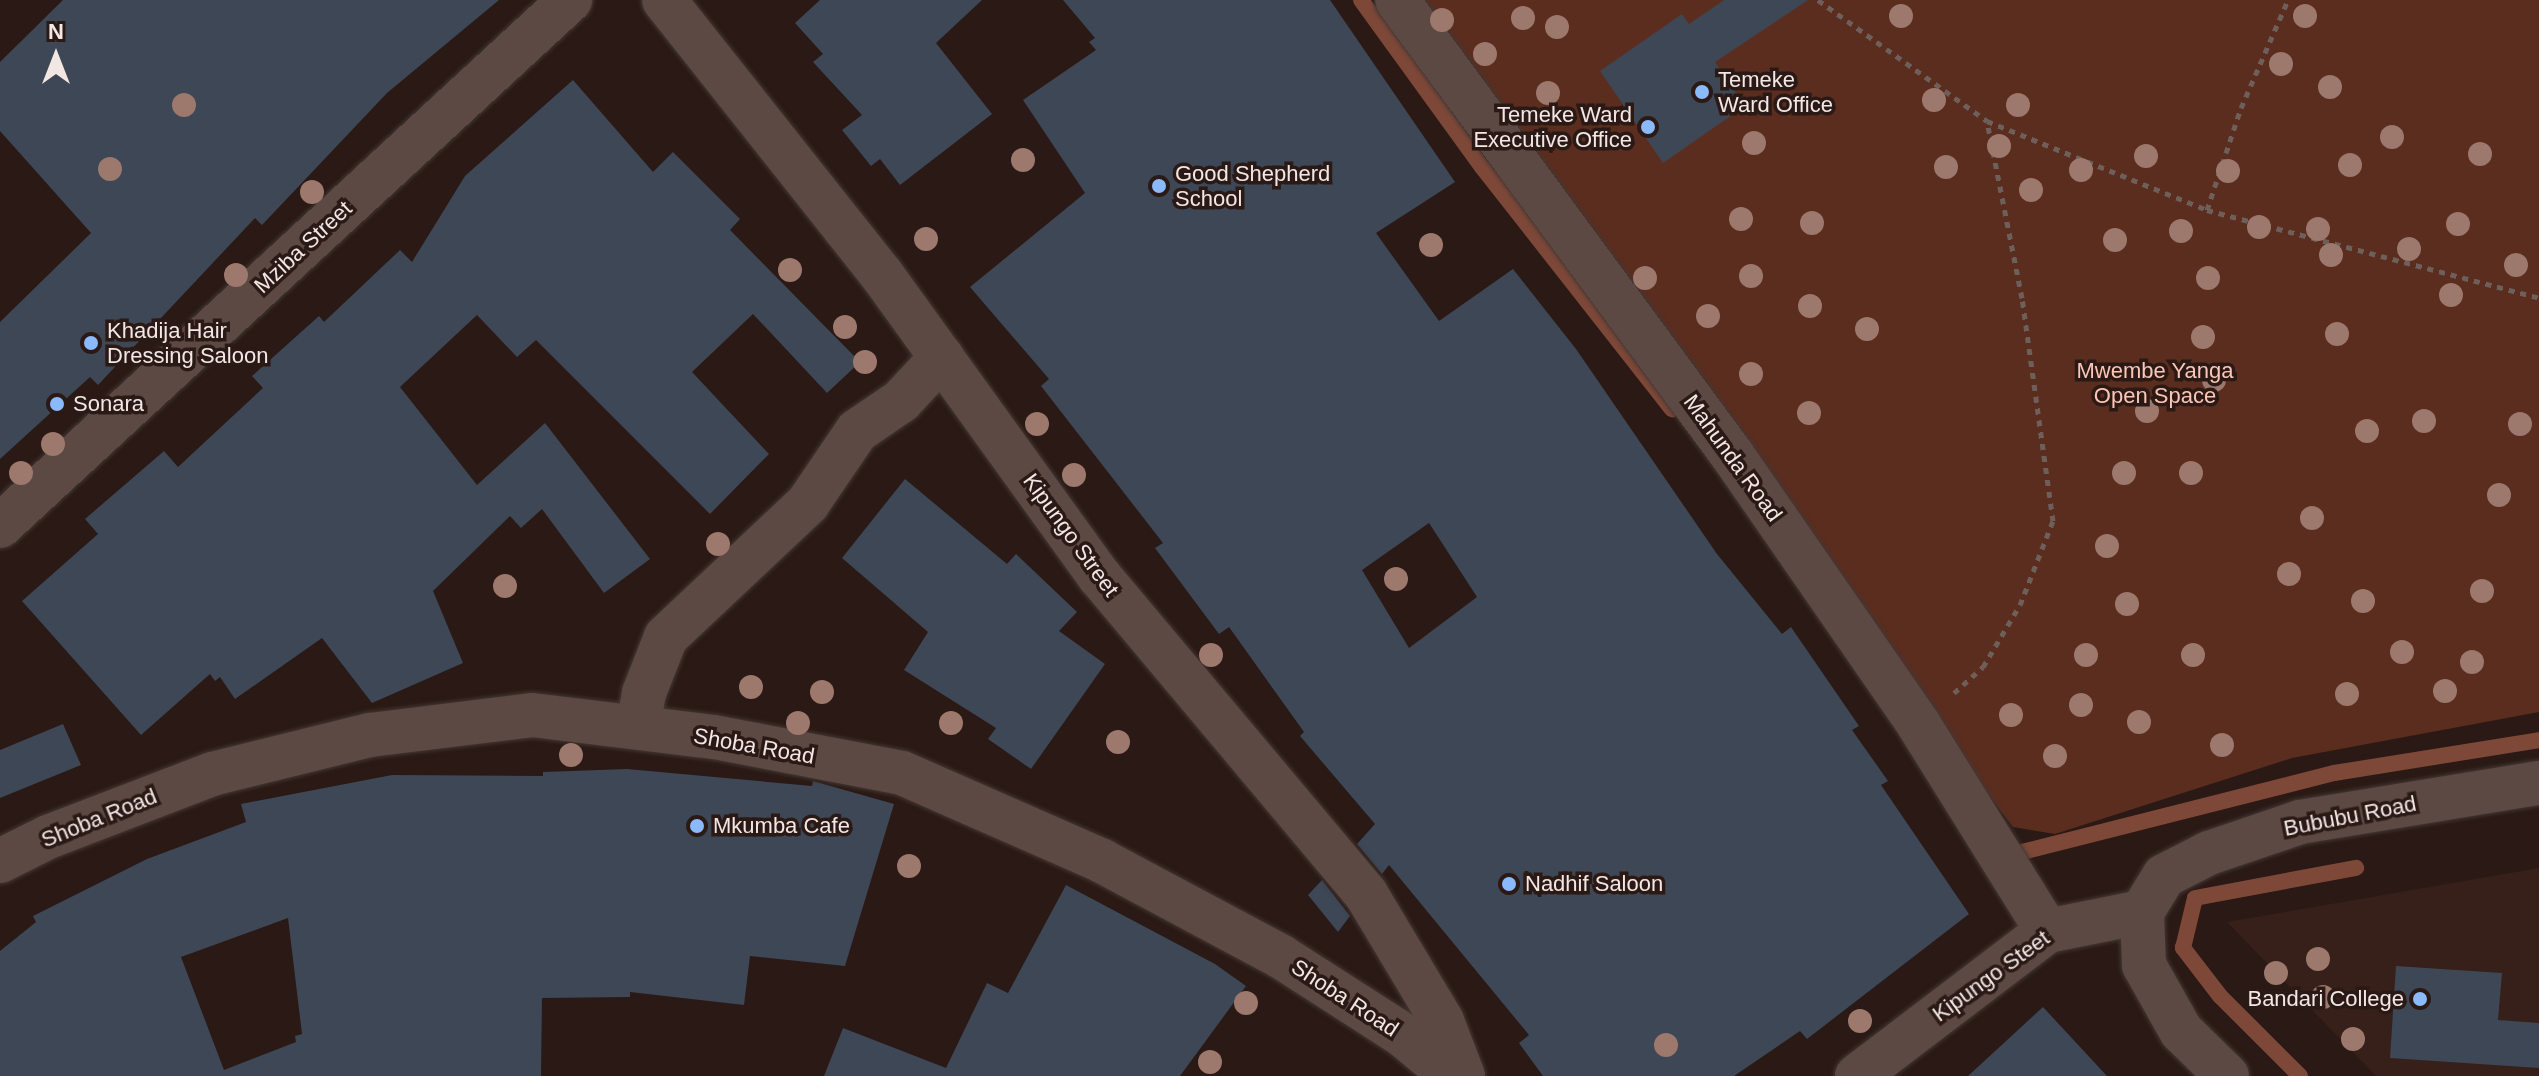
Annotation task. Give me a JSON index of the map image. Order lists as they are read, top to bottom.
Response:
{
  "streets": {
    "street": [
      "Mziba Street",
      "Mahunda Road",
      "Kipungo Street",
      "Shoba Road",
      "Bububu Road",
      "Kipungo Steet"
    ]
  },
  "crossings": [
    ["Mahunda Road", "Kipungo Steet"],
    ["Bububu Road", "Kipungo Steet"]
  ],
  "parks": ["Mwembe Yanga Open Space"],
  "places": [
    "Temeke Ward Office",
    "Temeke Ward Executive Office",
    "Good Shepherd School",
    "Khadija Hair Dressing Saloon",
    "Sonara",
    "Mkumba Cafe",
    "Nadhif Saloon",
    "Bandari College"
  ],
  "north": "top"
}
